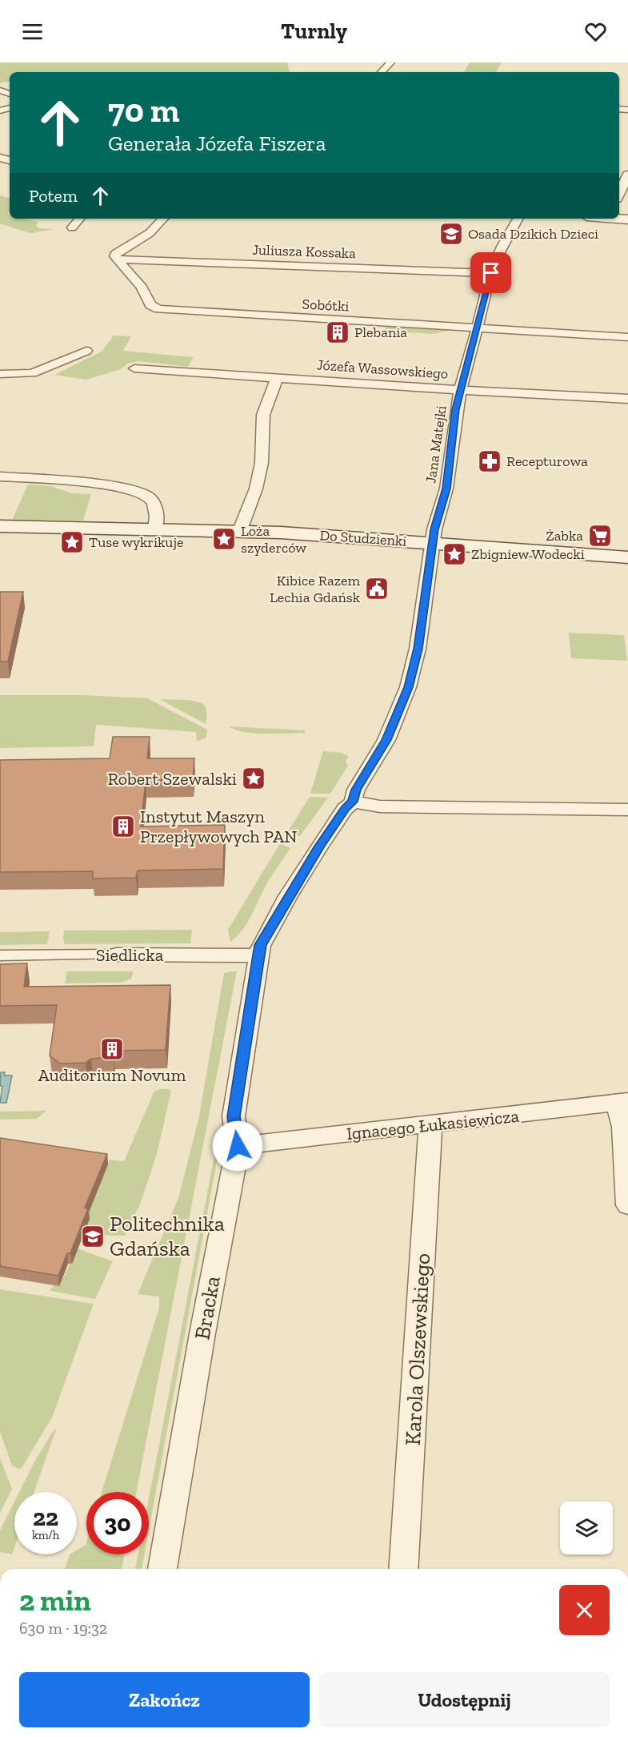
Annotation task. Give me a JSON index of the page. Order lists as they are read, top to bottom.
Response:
{
  "streets": {
    "main road": ["Do Studzienki"],
    "street": [
      "Juliusza Kossaka",
      "Sobótki",
      "Józefa Wassowskiego",
      "Jana Matejki",
      "Siedlicka",
      "Ignacego Łukasiewicza",
      "Bracka",
      "Karola Olszewskiego"
    ]
  },
  "crossings": [
    ["Juliusza Kossaka", "Sobótki"],
    ["Juliusza Kossaka", "Jana Matejki"],
    ["Sobótki", "Jana Matejki"],
    ["Józefa Wassowskiego", "Jana Matejki"],
    ["Jana Matejki", "Do Studzienki"],
    ["Jana Matejki", "Bracka"],
    ["Siedlicka", "Bracka"],
    ["Ignacego Łukasiewicza", "Bracka"],
    ["Ignacego Łukasiewicza", "Karola Olszewskiego"]
  ],
  "places": {
    "school or university": ["Osada Dzikich Dzieci", "Politechnika Gdańska"],
    "building": ["Plebania", "Instytut Maszyn Przepływowych PAN", "Auditorium Novum"],
    "pharmacy": ["Recepturowa"],
    "supermarket": ["Żabka"],
    "place": [
      "Loża szyderców",
      "Tuse wykrikuje",
      "Zbigniew Wodecki",
      "Robert Szewalski"
    ],
    "public building": ["Kibice Razem Lechia Gdańsk"]
  },
  "page": {
    "header": "Turnly",
    "turn": ["70 m", "Generała Józefa Fiszera"],
    "then": "Potem",
    "speed": "22 km/h",
    "limit": "30",
    "heading": ["2 min", "630 m · 19:32"],
    "buttons": ["Zakończ", "Udostępnij"]
  }
}
